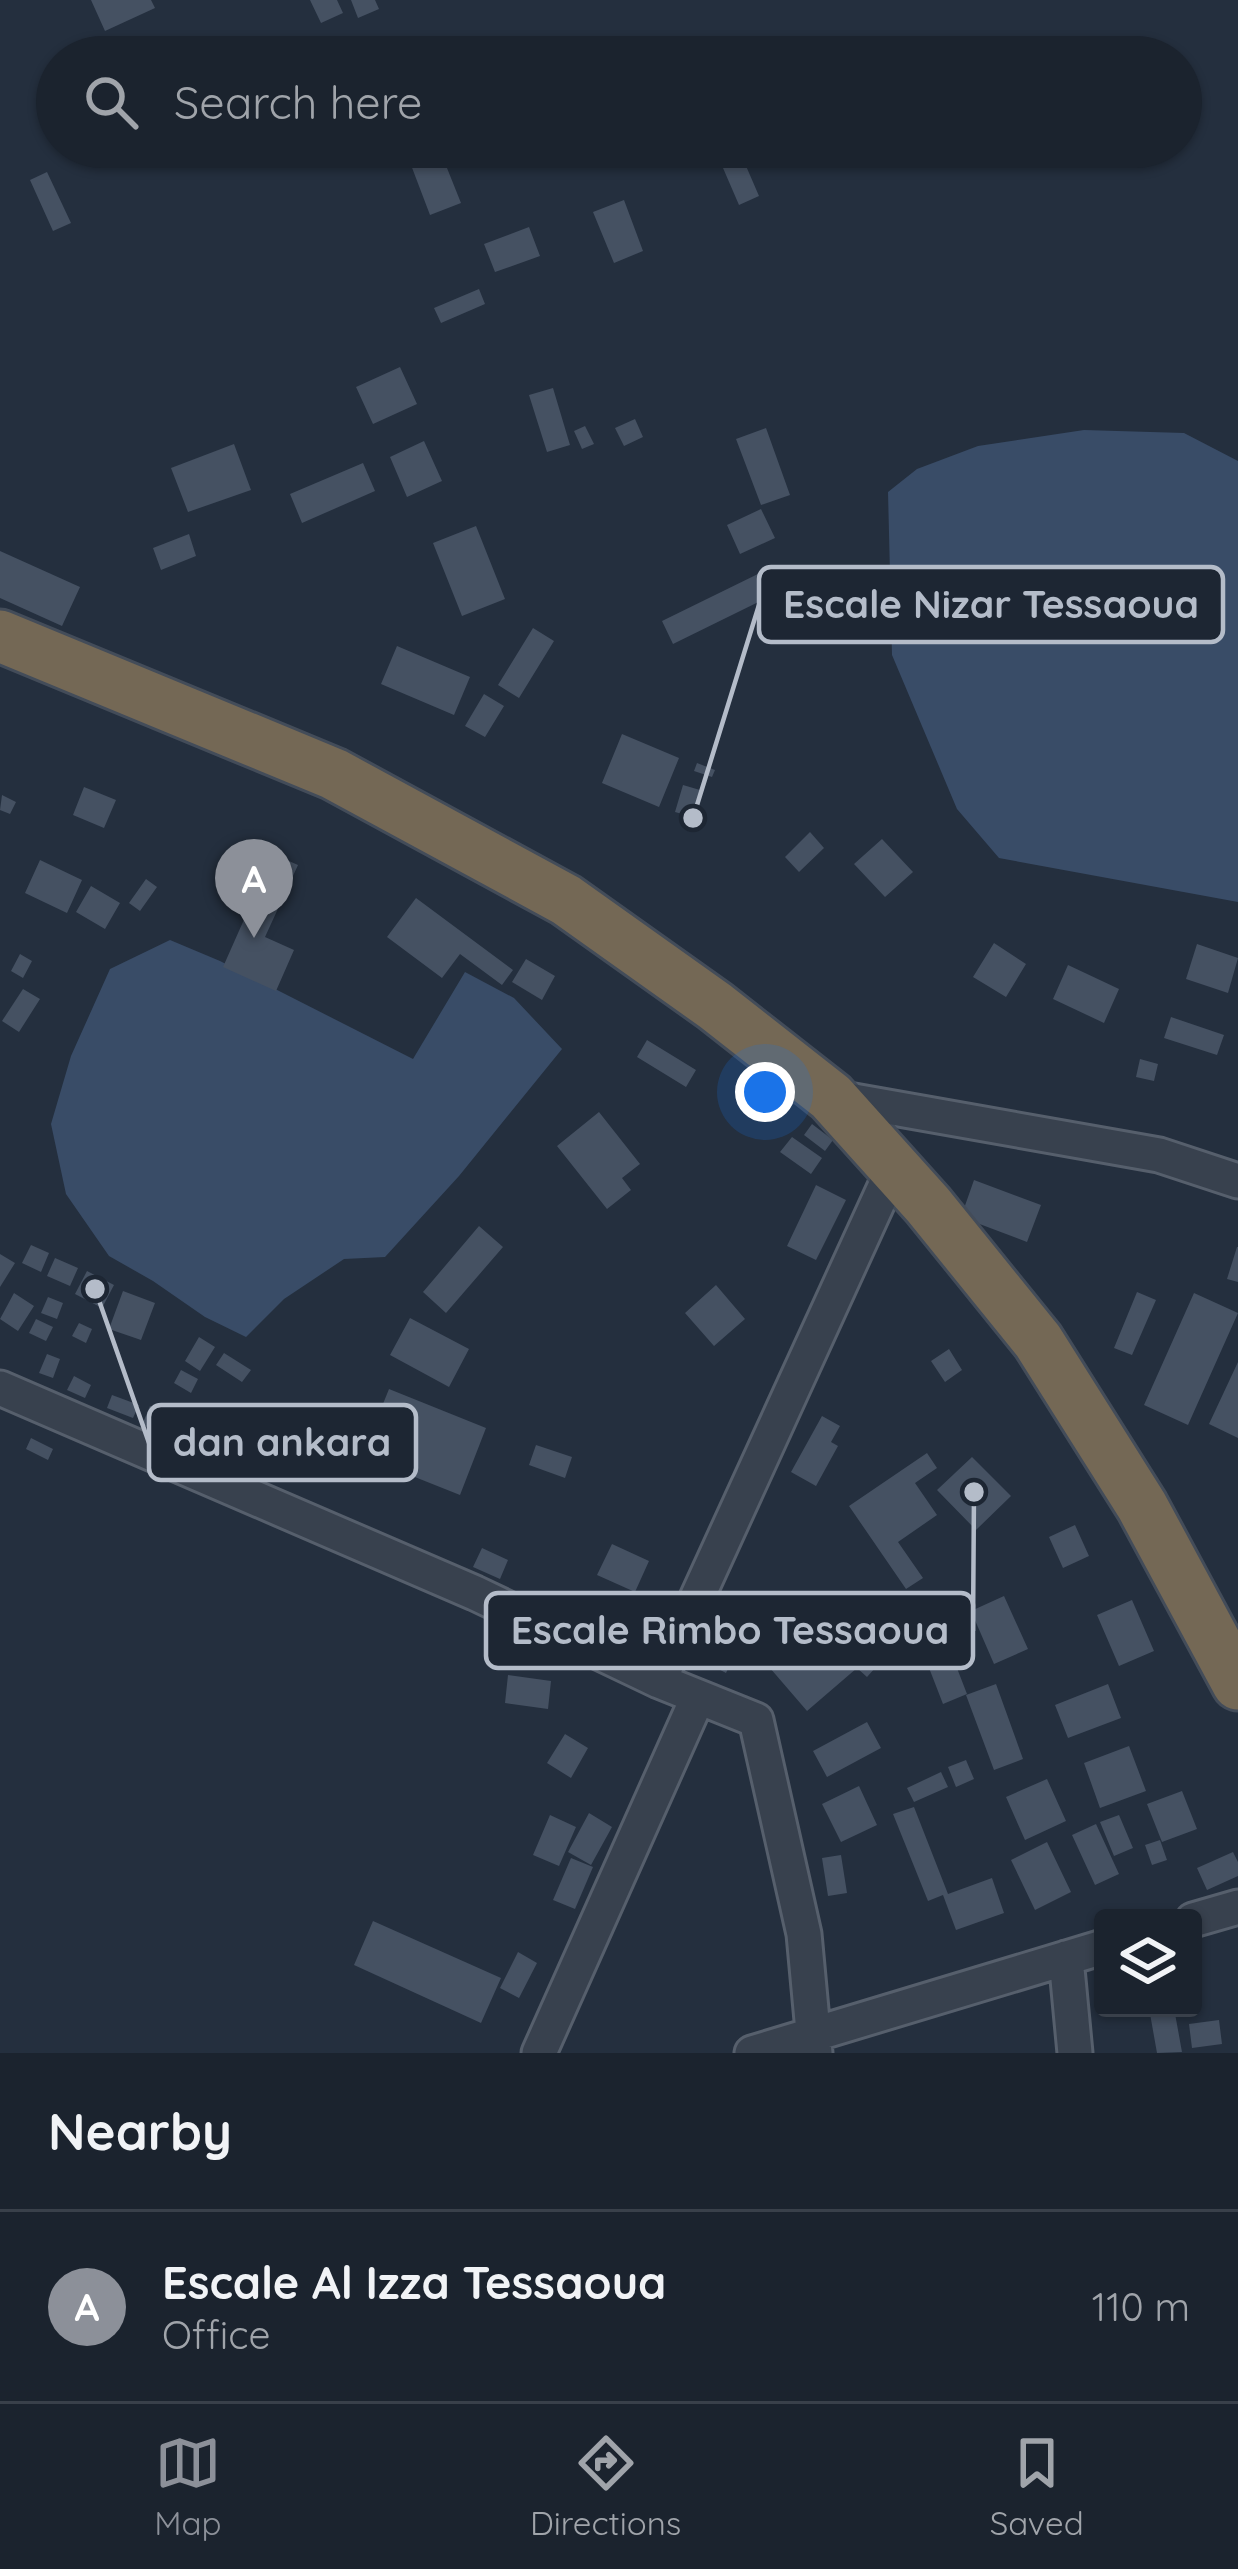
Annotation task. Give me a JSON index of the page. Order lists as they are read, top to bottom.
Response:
{
  "places": ["Escale Nizar Tessaoua", "dan ankara", "Escale Rimbo Tessaoua"],
  "page": {
    "search": "Search here",
    "pins": "A",
    "heading": "Nearby",
    "list": [
      {
        "mark": "A",
        "name": "Escale Al Izza Tessaoua",
        "note": "Office",
        "value": "110 m"
      }
    ],
    "nav": ["Map", "Directions", "Saved"]
  }
}
